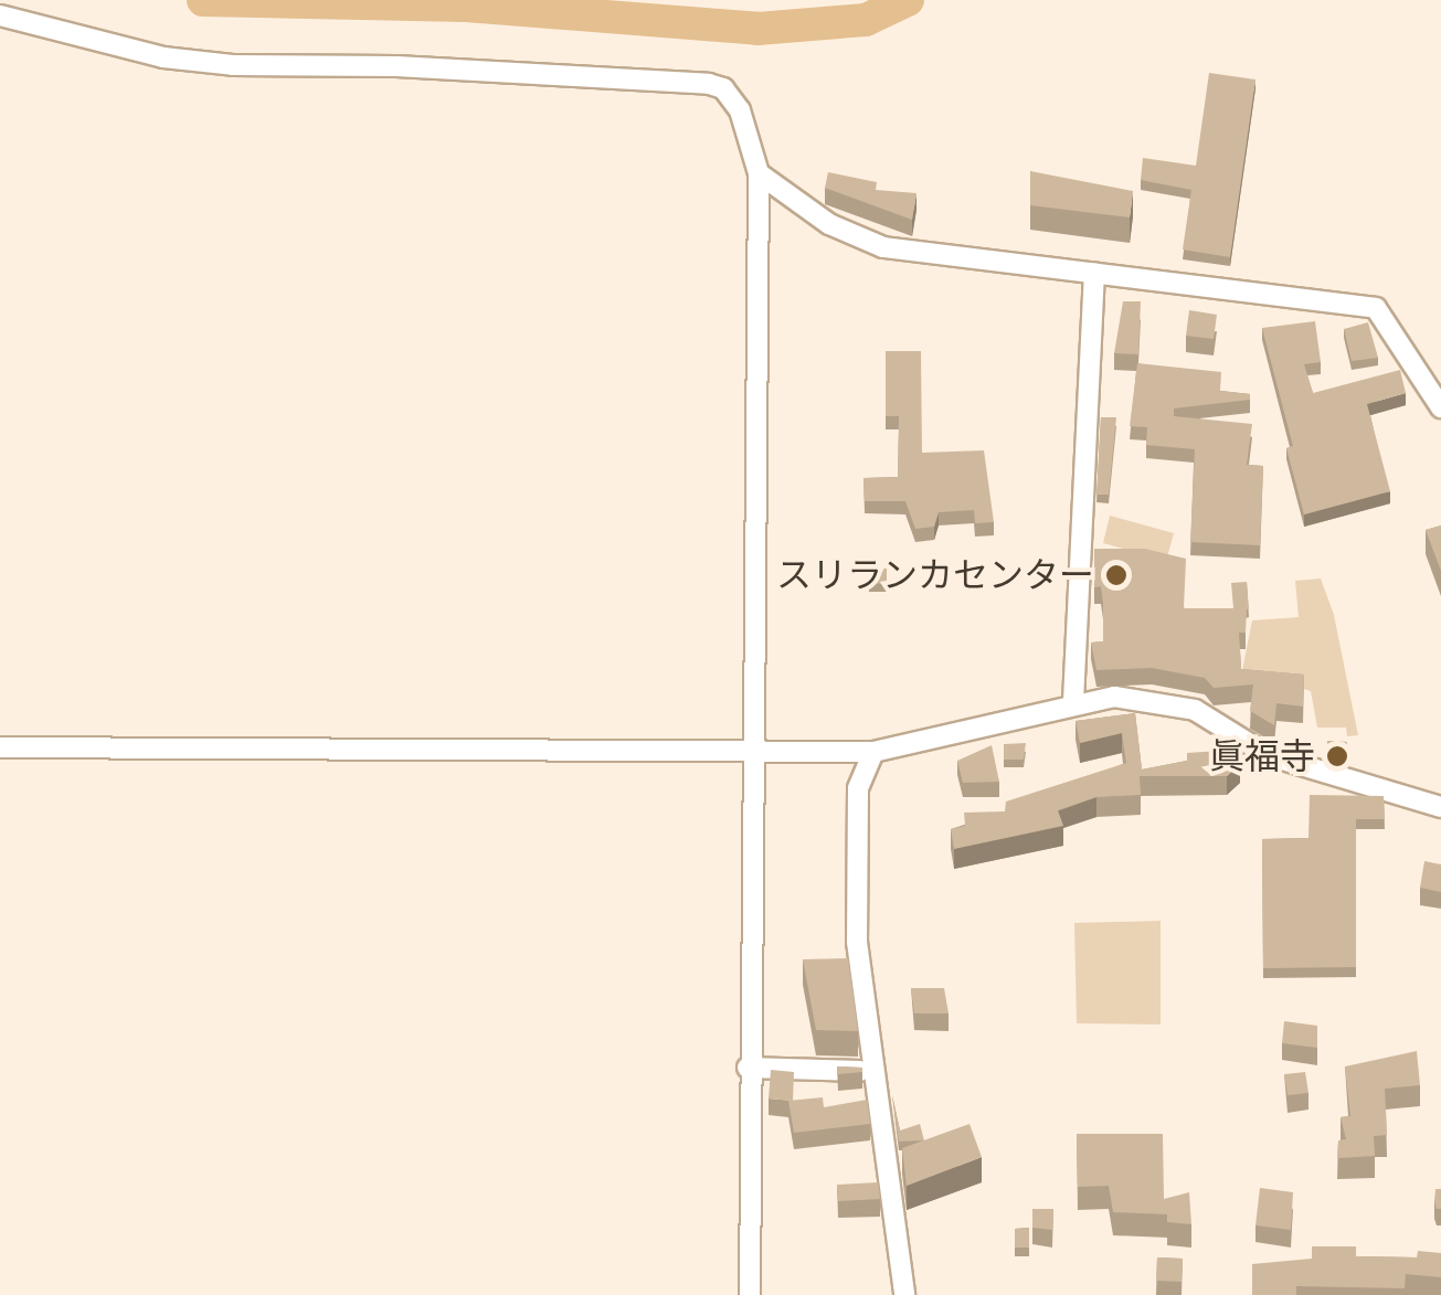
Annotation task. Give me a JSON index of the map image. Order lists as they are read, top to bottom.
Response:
{
  "places": ["スリランカセンター", "眞福寺"]
}
